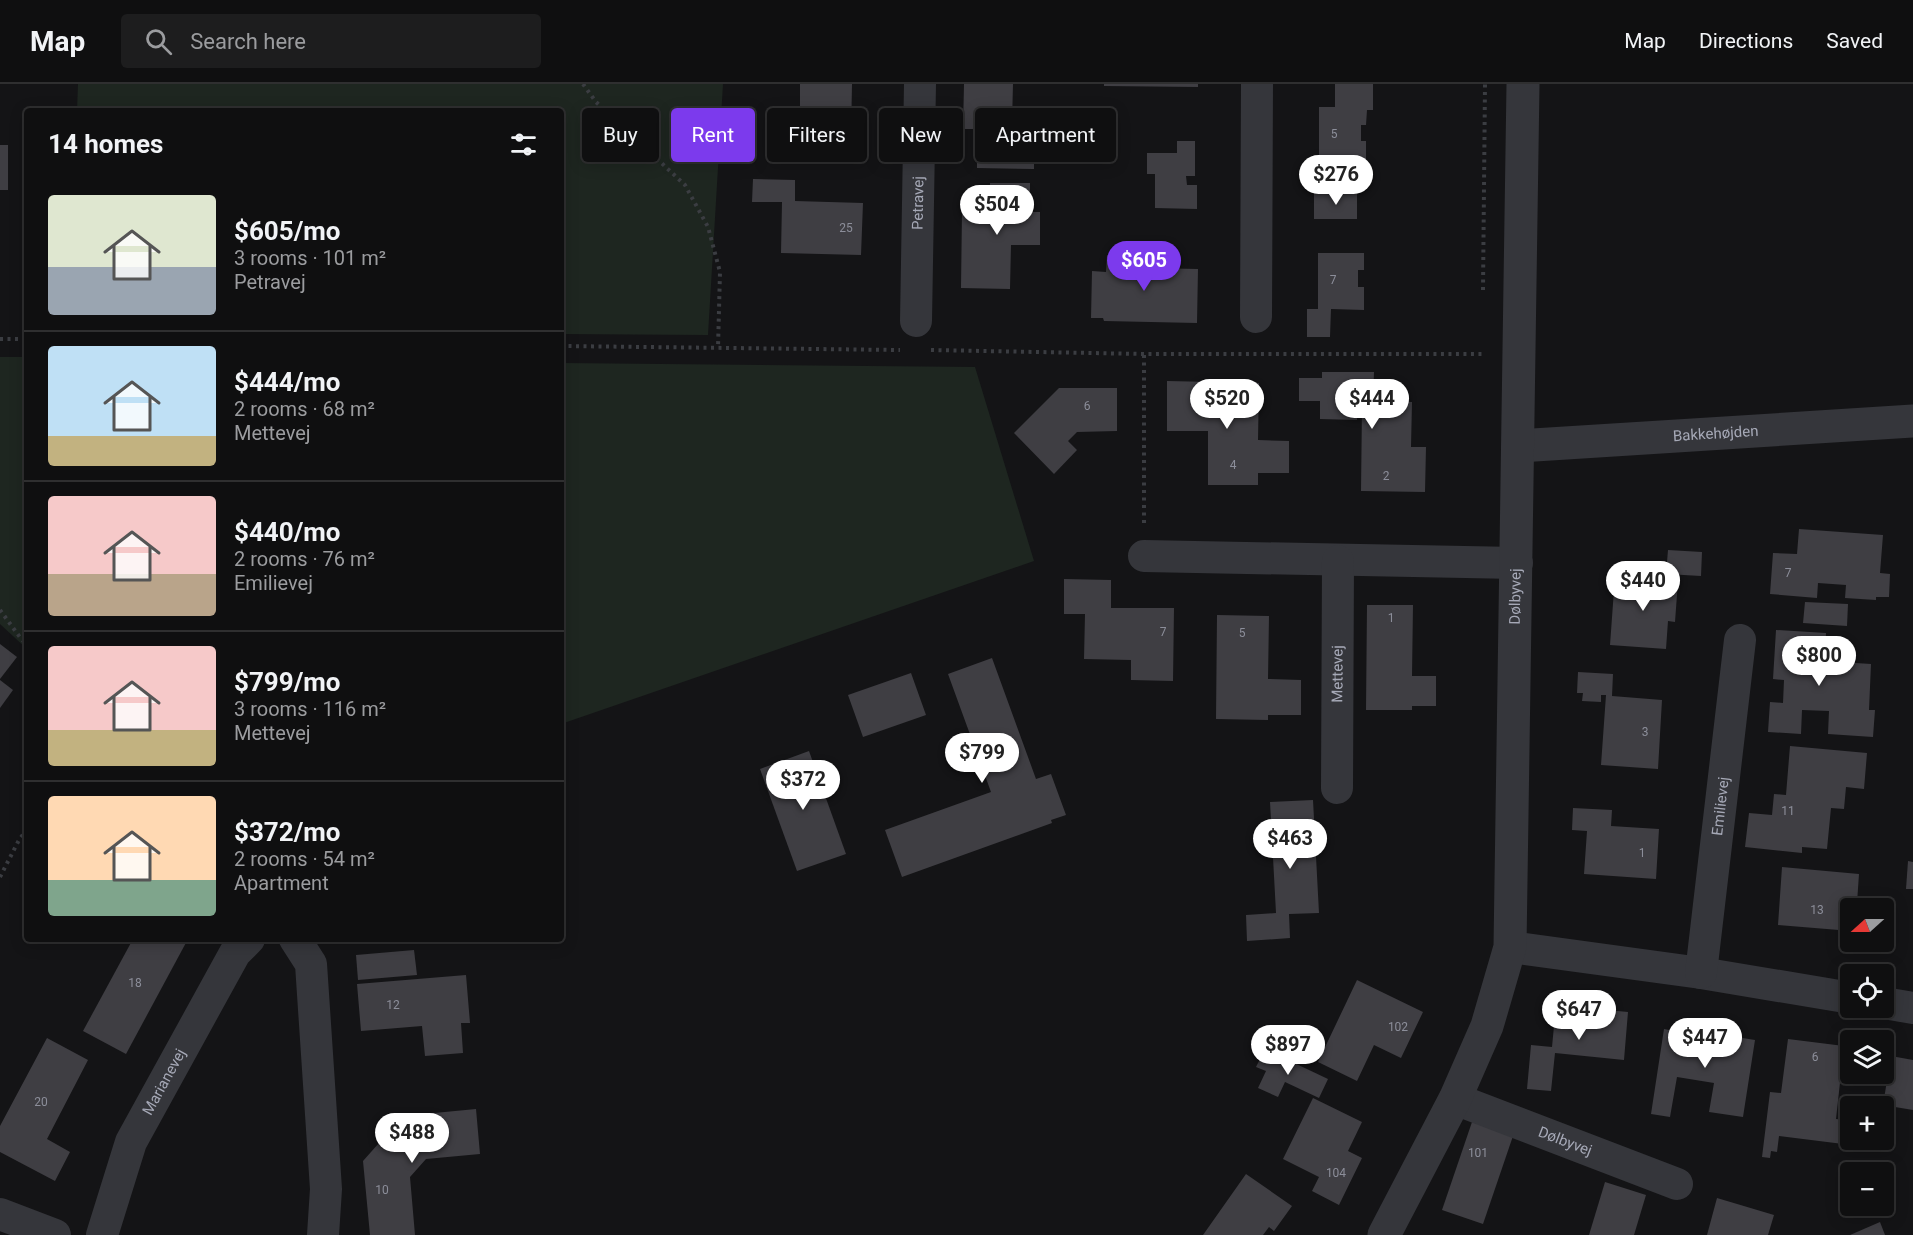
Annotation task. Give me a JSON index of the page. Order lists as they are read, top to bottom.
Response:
{
  "streets": {
    "street": [
      "Petravej",
      "Bakkehøjden",
      "Dølbyvej",
      "Mettevej",
      "Emilievej",
      "Marianevej"
    ]
  },
  "crossings": [
    ["Bakkehøjden", "Dølbyvej"]
  ],
  "house_numbers": [
    "5",
    "25",
    "7",
    "6",
    "4",
    "2",
    "7",
    "1",
    "7",
    "5",
    "3",
    "11",
    "1",
    "13",
    "18",
    "12",
    "102",
    "6",
    "20",
    "101",
    "104",
    "10"
  ],
  "north": "left",
  "page": {
    "header": "Map",
    "search": "Search here",
    "nav": ["Map", "Directions", "Saved"],
    "chip": [
      "Buy",
      "Rent",
      "Filters",
      "New",
      "Apartment"
    ],
    "heading": "14 homes",
    "price": [
      "$276",
      "$504",
      "$605",
      "$520",
      "$444",
      "$440",
      "$800",
      "$799",
      "$372",
      "$463",
      "$647",
      "$447",
      "$897",
      "$488"
    ],
    "list": [
      {
        "name": "$605/mo",
        "note": "3 rooms · 101 m² · Petravej"
      },
      {
        "name": "$444/mo",
        "note": "2 rooms · 68 m² · Mettevej"
      },
      {
        "name": "$440/mo",
        "note": "2 rooms · 76 m² · Emilievej"
      },
      {
        "name": "$799/mo",
        "note": "3 rooms · 116 m² · Mettevej"
      },
      {
        "name": "$372/mo",
        "note": "2 rooms · 54 m² · Apartment"
      }
    ],
    "map_buttons": ["+", "−"]
  }
}
